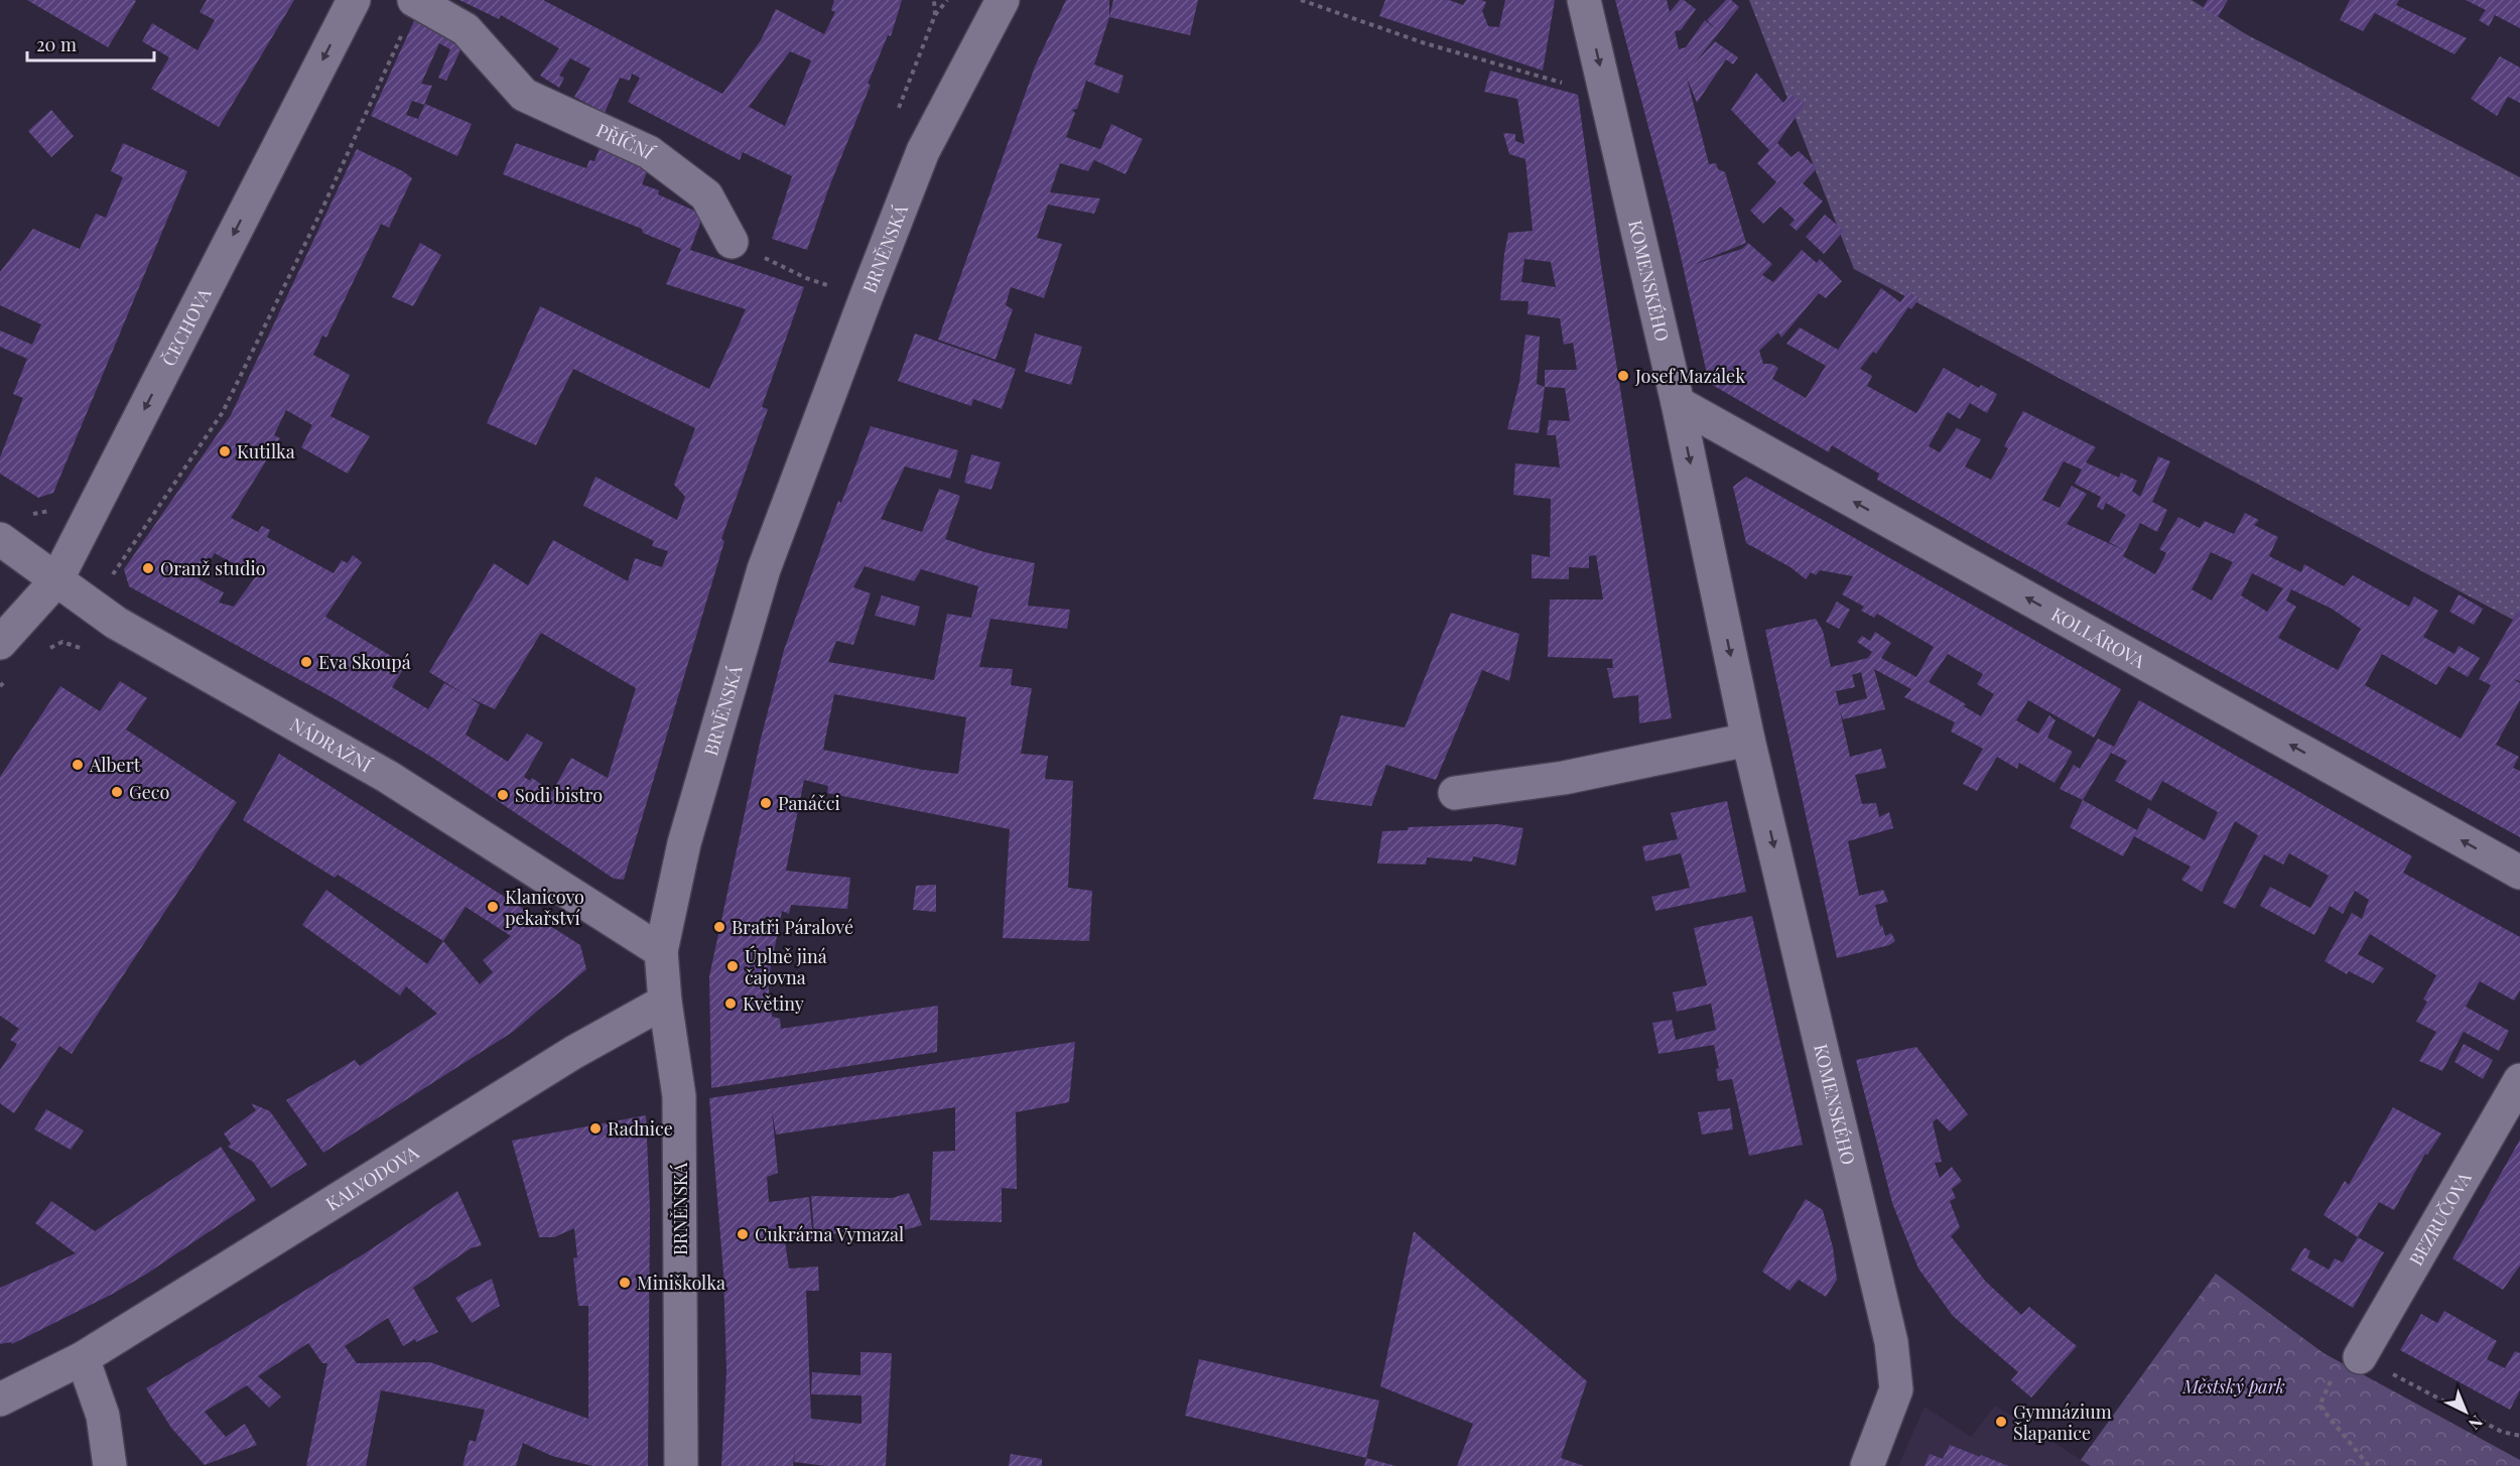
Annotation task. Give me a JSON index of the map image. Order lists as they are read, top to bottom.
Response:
{
  "streets": {
    "street": [
      "PŘÍČNÍ",
      "BRNĚNSKÁ",
      "KOMENSKÉHO",
      "ČECHOVA",
      "KOLLÁROVA",
      "NÁDRAŽNÍ",
      "KALVODOVA",
      "BEZRUČOVA"
    ]
  },
  "crossings": [
    ["BRNĚNSKÁ", "NÁDRAŽNÍ"],
    ["BRNĚNSKÁ", "KALVODOVA"],
    ["KOMENSKÉHO", "KOLLÁROVA"],
    ["ČECHOVA", "NÁDRAŽNÍ"]
  ],
  "one_way": ["KOMENSKÉHO", "ČECHOVA", "KOLLÁROVA"],
  "parks": ["Městský park"],
  "places": [
    "Josef Mazálek",
    "Kutilka",
    "Oranž studio",
    "Eva Skoupá",
    "Albert",
    "Geco",
    "Sodi bistro",
    "Panáčci",
    "Klanicovo pekařství",
    "Bratři Páralové",
    "Úplně jiná čajovna",
    "Květiny",
    "Radnice",
    "Cukrárna Vymazal",
    "Miniškolka",
    "Gymnázium Šlapanice"
  ],
  "scale_bar": "20 m",
  "north": "bottom right"
}
